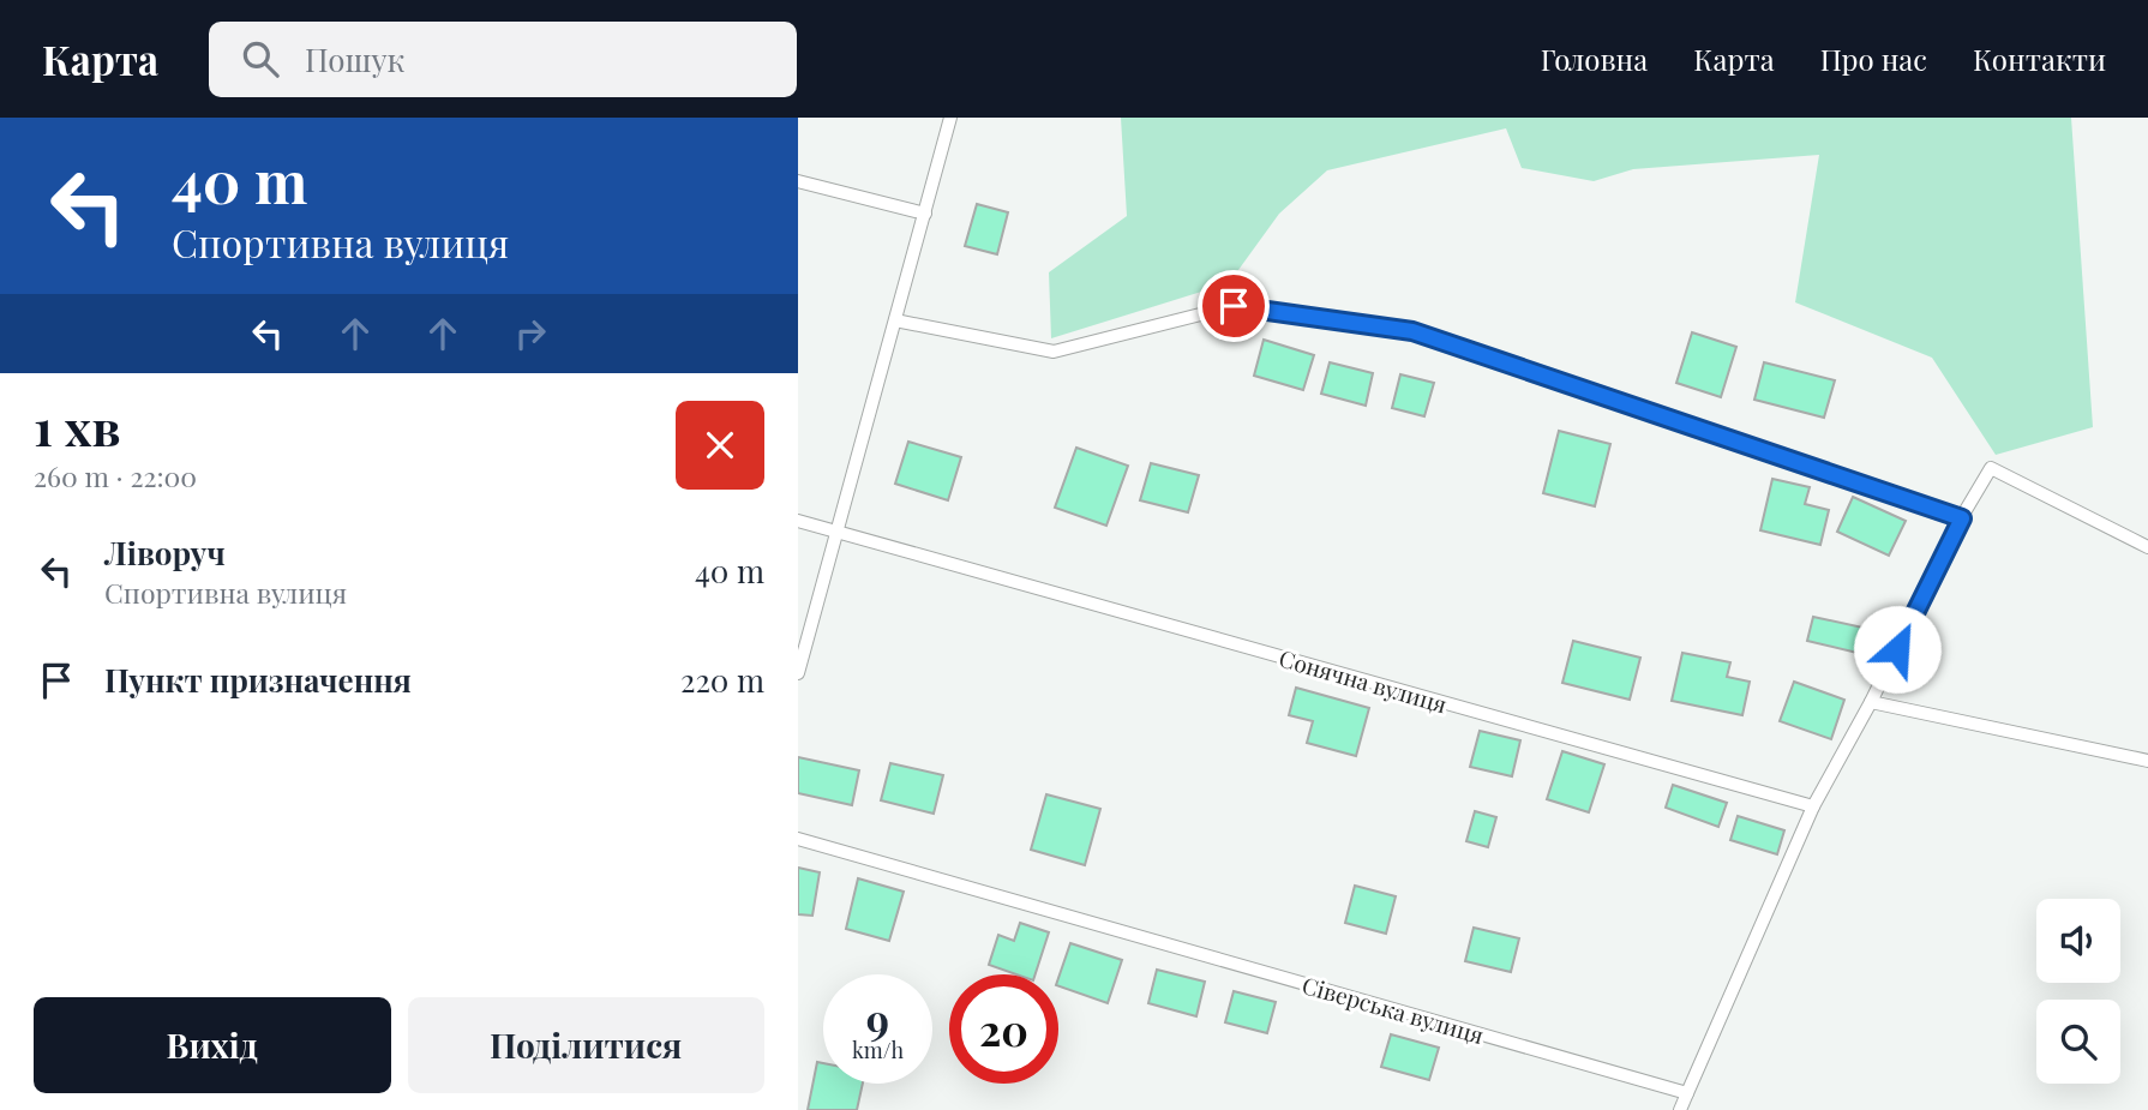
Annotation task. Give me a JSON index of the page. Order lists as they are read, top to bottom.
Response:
{
  "streets": {
    "lane": ["Сонячна вулиця", "Сіверська вулиця"]
  },
  "page": {
    "header": "Карта",
    "search": "Пошук",
    "nav": [
      "Головна",
      "Карта",
      "Про нас",
      "Контакти"
    ],
    "turn": ["40 m", "Спортивна вулиця"],
    "heading": ["1 хв", "260 m · 22:00"],
    "list": [
      {
        "name": "Ліворуч",
        "note": "Спортивна вулиця",
        "value": "40 m"
      },
      {
        "name": "Пункт призначення",
        "value": "220 m"
      }
    ],
    "speed": "9 km/h",
    "limit": "20",
    "buttons": ["Вихід", "Поділитися"]
  }
}
